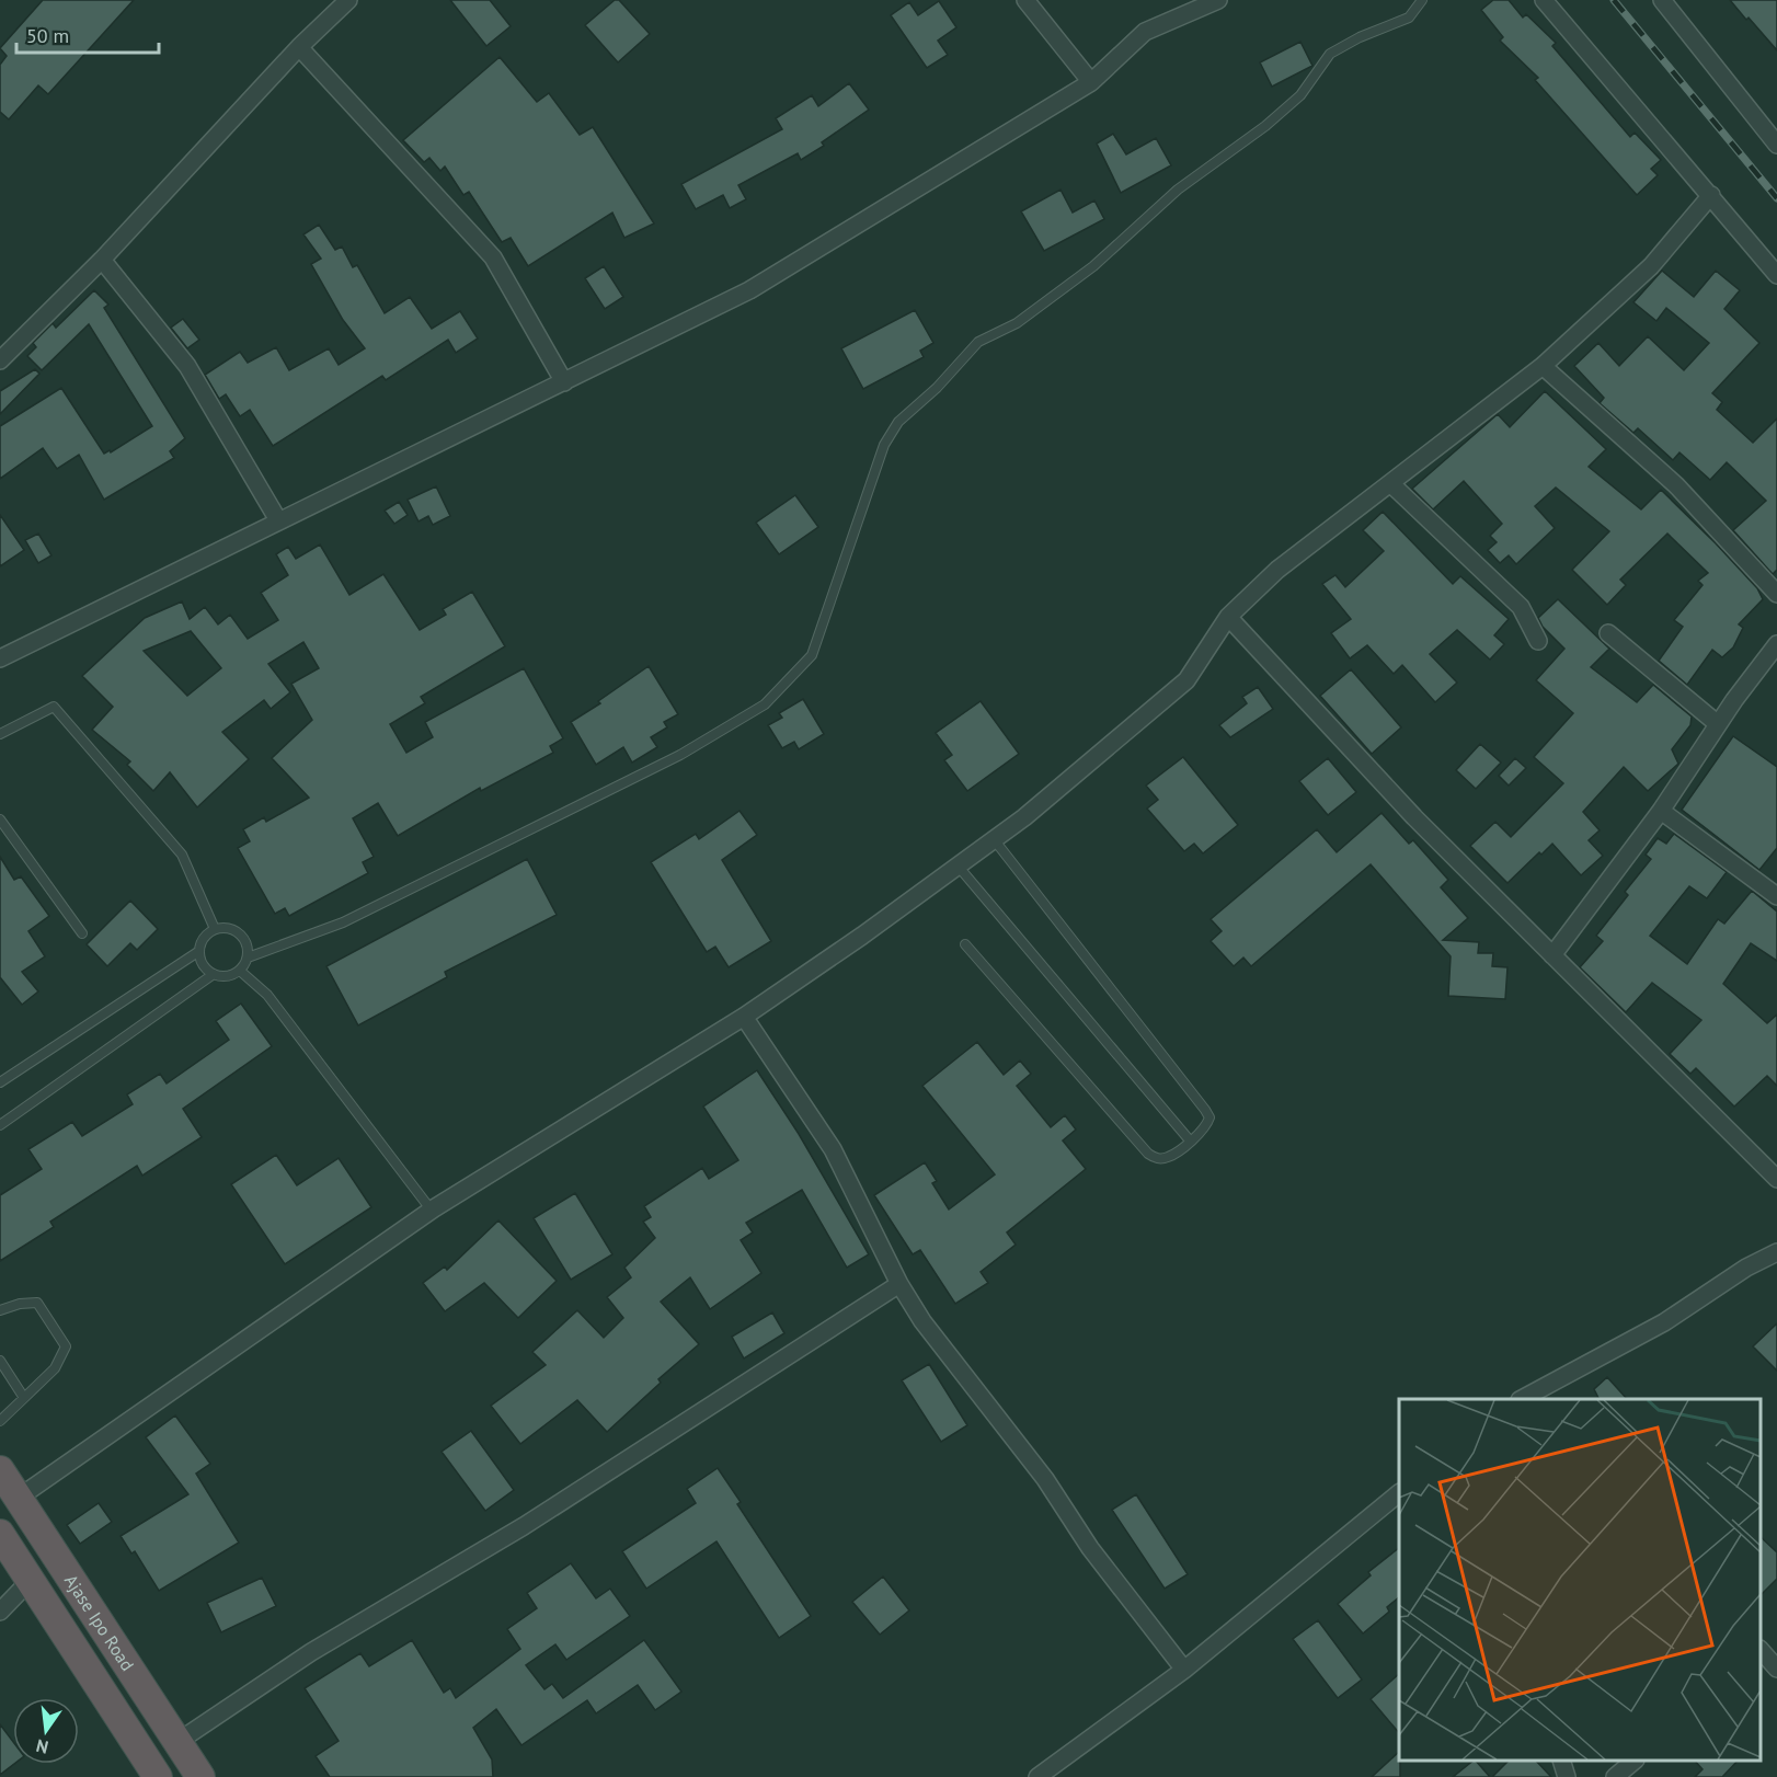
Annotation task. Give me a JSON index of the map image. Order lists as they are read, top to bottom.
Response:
{
  "streets": {
    "highway": ["Ajase Ipo Road"]
  },
  "scale_bar": "50 m",
  "north": "bottom"
}
